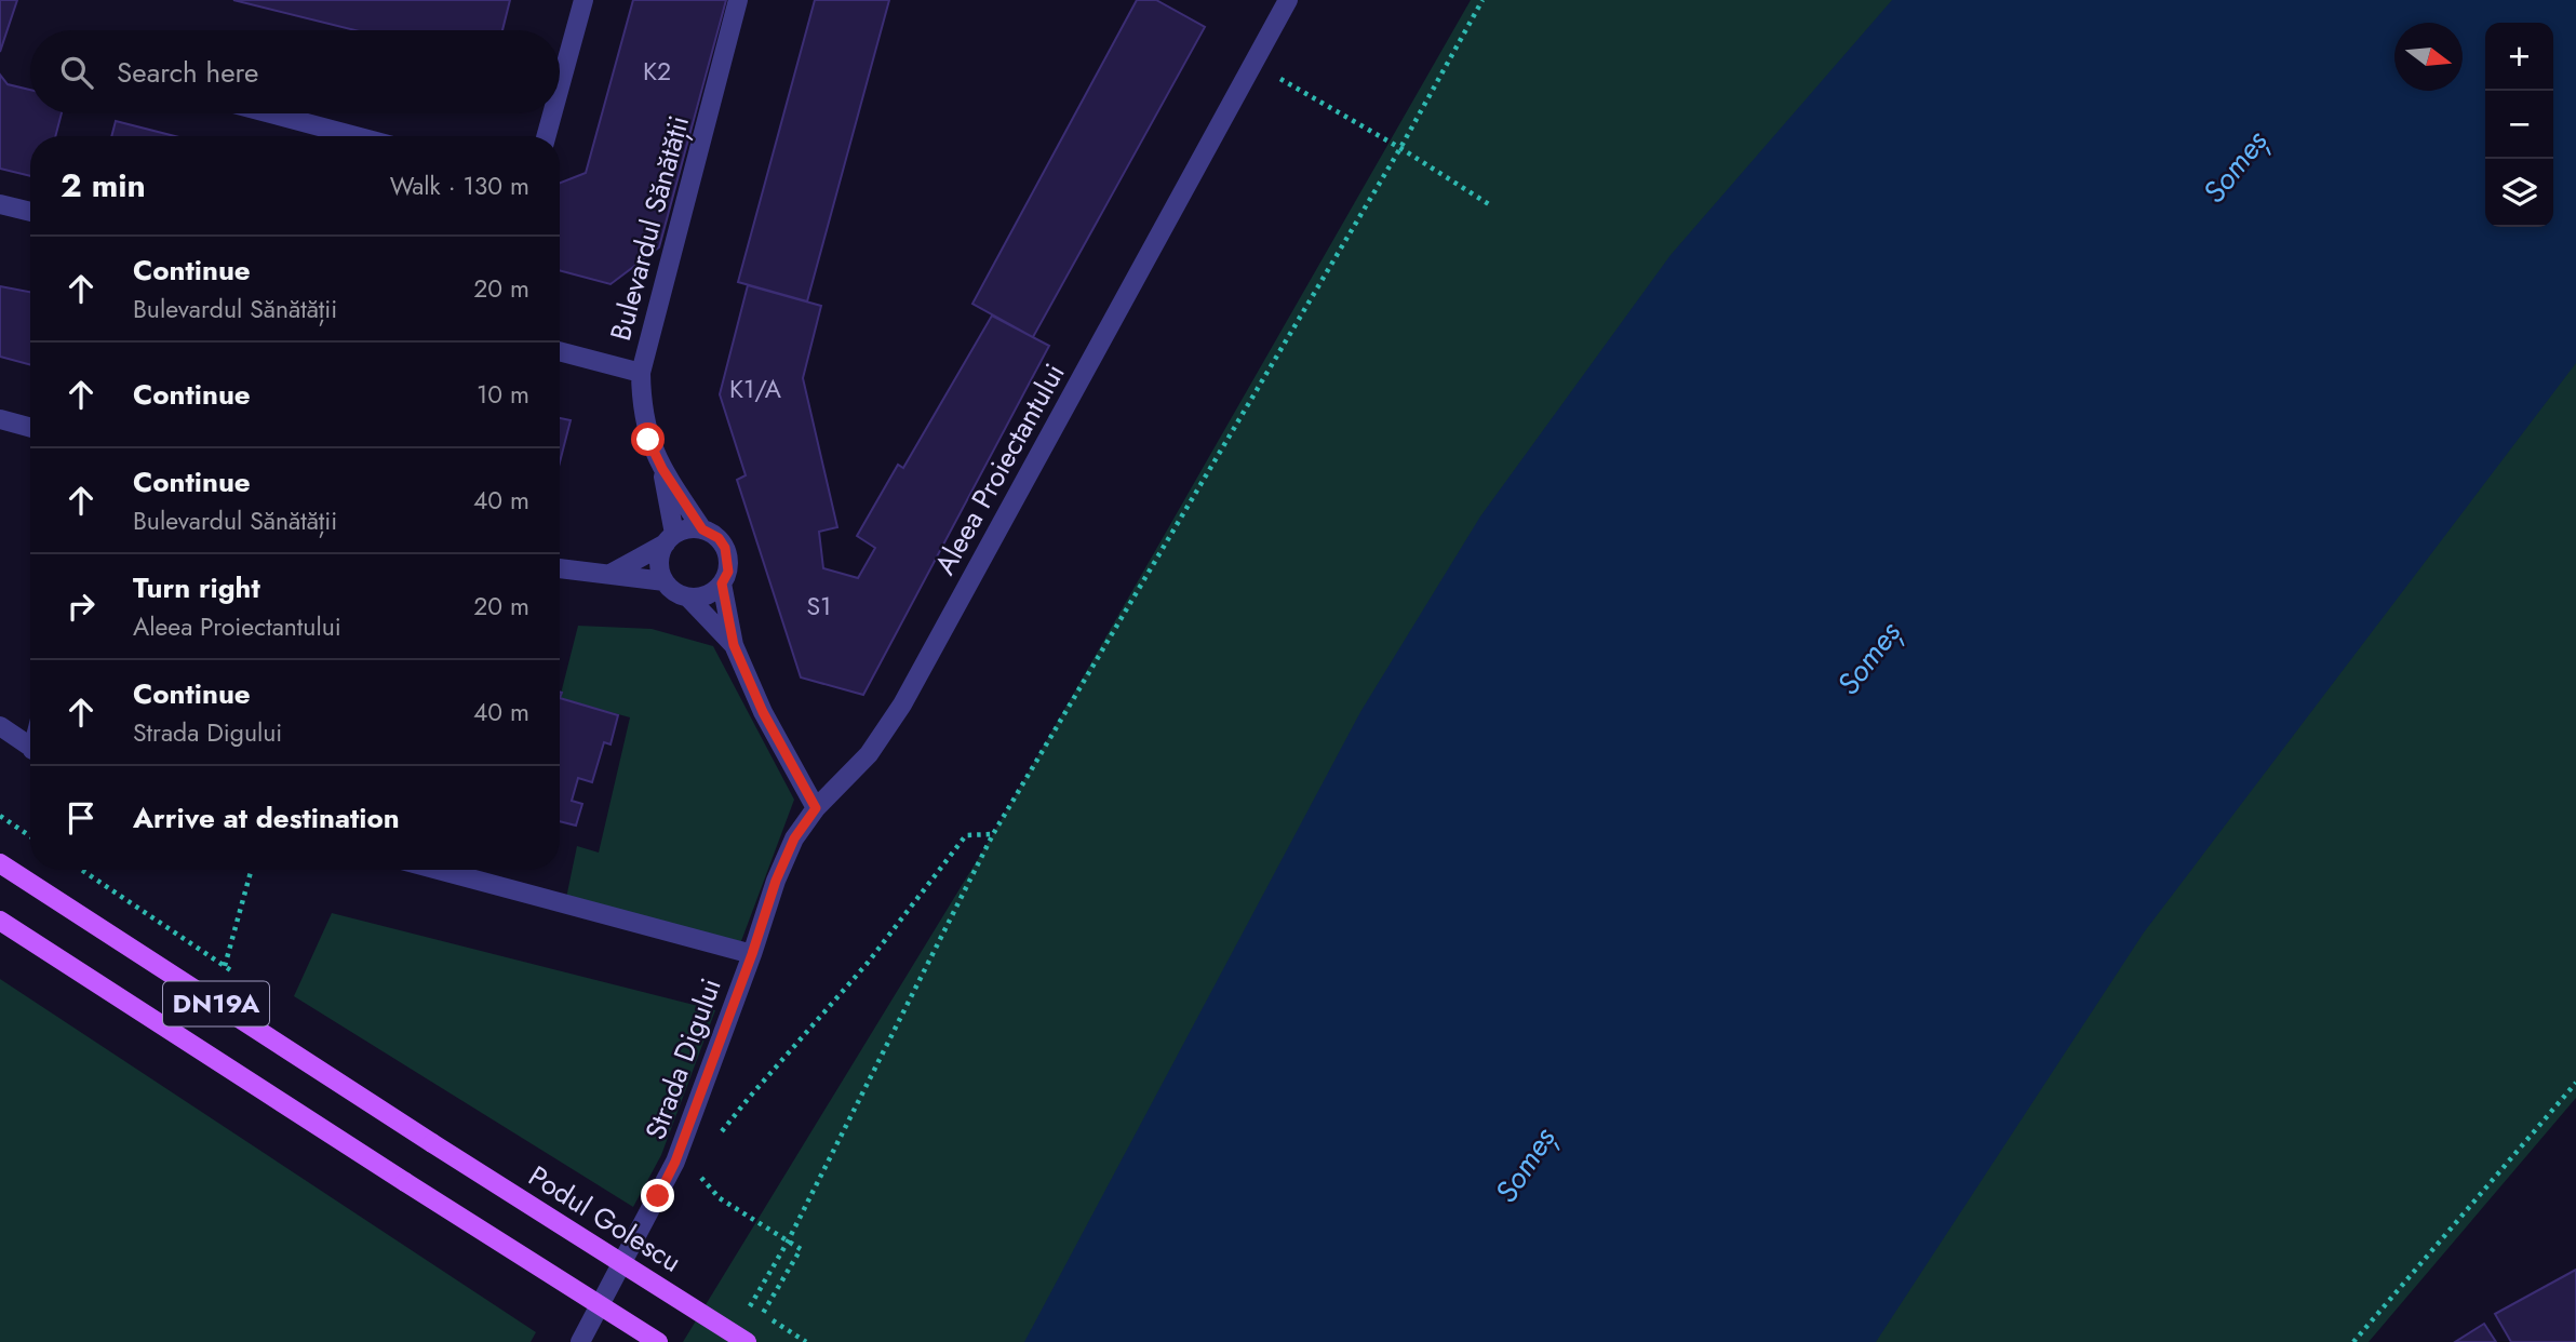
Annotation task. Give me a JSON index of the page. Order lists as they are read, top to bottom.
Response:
{
  "streets": {
    "main road": ["DN19A", "Podul Golescu"],
    "street": ["Bulevardul Sănătății", "Aleea Proiectantului", "Strada Digului"]
  },
  "crossings": [
    ["Aleea Proiectantului", "Strada Digului"]
  ],
  "water": ["Someș"],
  "house_numbers": ["K2", "K1/A", "S1"],
  "north": "right",
  "page": {
    "map_buttons": ["+", "−"],
    "search": "Search here",
    "heading": ["2 min", "Walk · 130 m"],
    "list": [
      ["Continue", "Bulevardul Sănătății", "20 m"],
      ["Continue", "10 m"],
      ["Continue", "Bulevardul Sănătății", "40 m"],
      ["Turn right", "Aleea Proiectantului", "20 m"],
      ["Continue", "Strada Digului", "40 m"],
      "Arrive at destination"
    ]
  }
}
